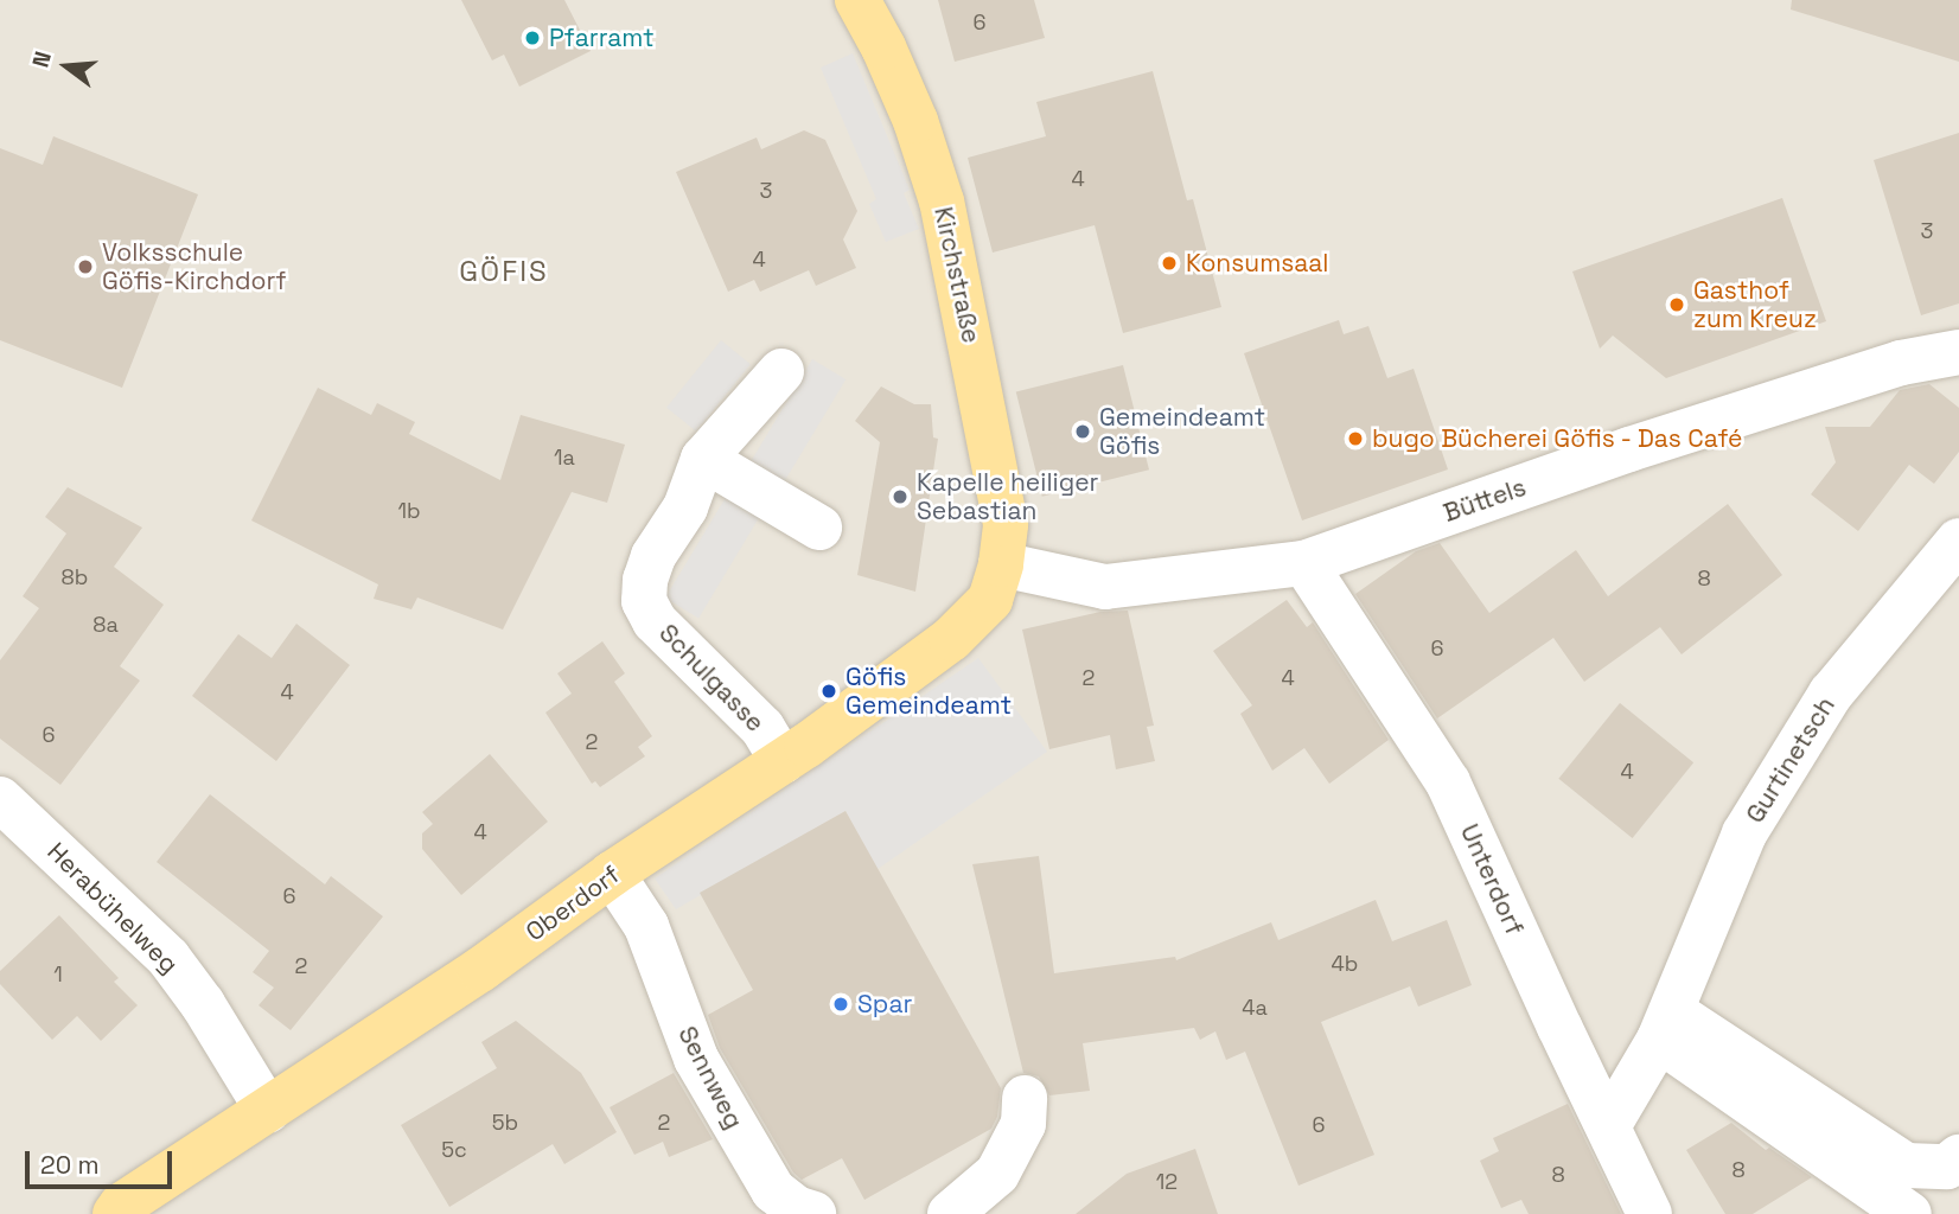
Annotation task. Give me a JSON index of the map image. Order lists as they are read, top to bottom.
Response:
{
  "streets": {
    "main road": ["Kirchstraße", "Oberdorf"],
    "street": [
      "Büttels",
      "Schulgasse",
      "Gurtinetsch",
      "Unterdorf",
      "Herabühelweg",
      "Sennweg"
    ]
  },
  "crossings": [
    ["Kirchstraße", "Büttels"],
    ["Kirchstraße", "Oberdorf"],
    ["Büttels", "Unterdorf"],
    ["Büttels", "Oberdorf"],
    ["Schulgasse", "Oberdorf"],
    ["Gurtinetsch", "Unterdorf"],
    ["Oberdorf", "Herabühelweg"],
    ["Oberdorf", "Sennweg"]
  ],
  "districts": ["GÖFIS"],
  "places": [
    "Pfarramt",
    "Konsumsaal",
    "Volksschule Göfis-Kirchdorf",
    "Gasthof zum Kreuz",
    "Gemeindeamt Göfis",
    "bugo Bücherei Göfis - Das Café",
    "Kapelle heiliger Sebastian",
    "Göfis Gemeindeamt",
    "Spar"
  ],
  "house_numbers": [
    "6",
    "4",
    "3",
    "3",
    "4",
    "1a",
    "1b",
    "8b",
    "8",
    "8a",
    "6",
    "2",
    "4",
    "4",
    "6",
    "2",
    "4",
    "4",
    "6",
    "4b",
    "2",
    "1",
    "4a",
    "5b",
    "2",
    "6",
    "5c",
    "8",
    "8",
    "12"
  ],
  "scale_bar": "20 m",
  "north": "left"
}
